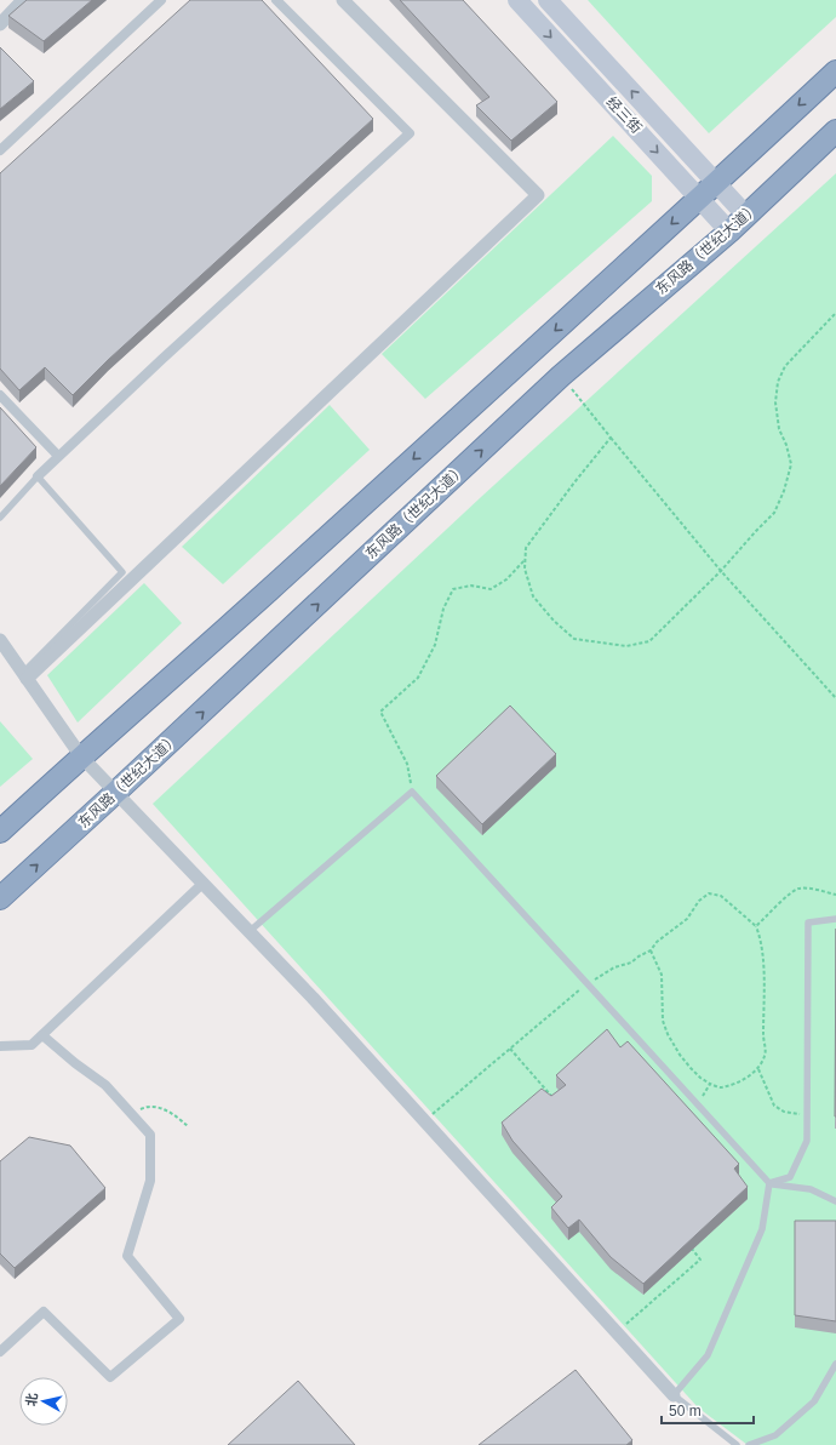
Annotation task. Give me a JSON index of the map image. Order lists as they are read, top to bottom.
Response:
{
  "streets": {
    "highway": ["东风路（世纪大道）"],
    "main road": ["经三街"]
  },
  "crossings": [
    ["经三街", "东风路（世纪大道）"]
  ],
  "scale_bar": "50 m",
  "north": "left"
}
